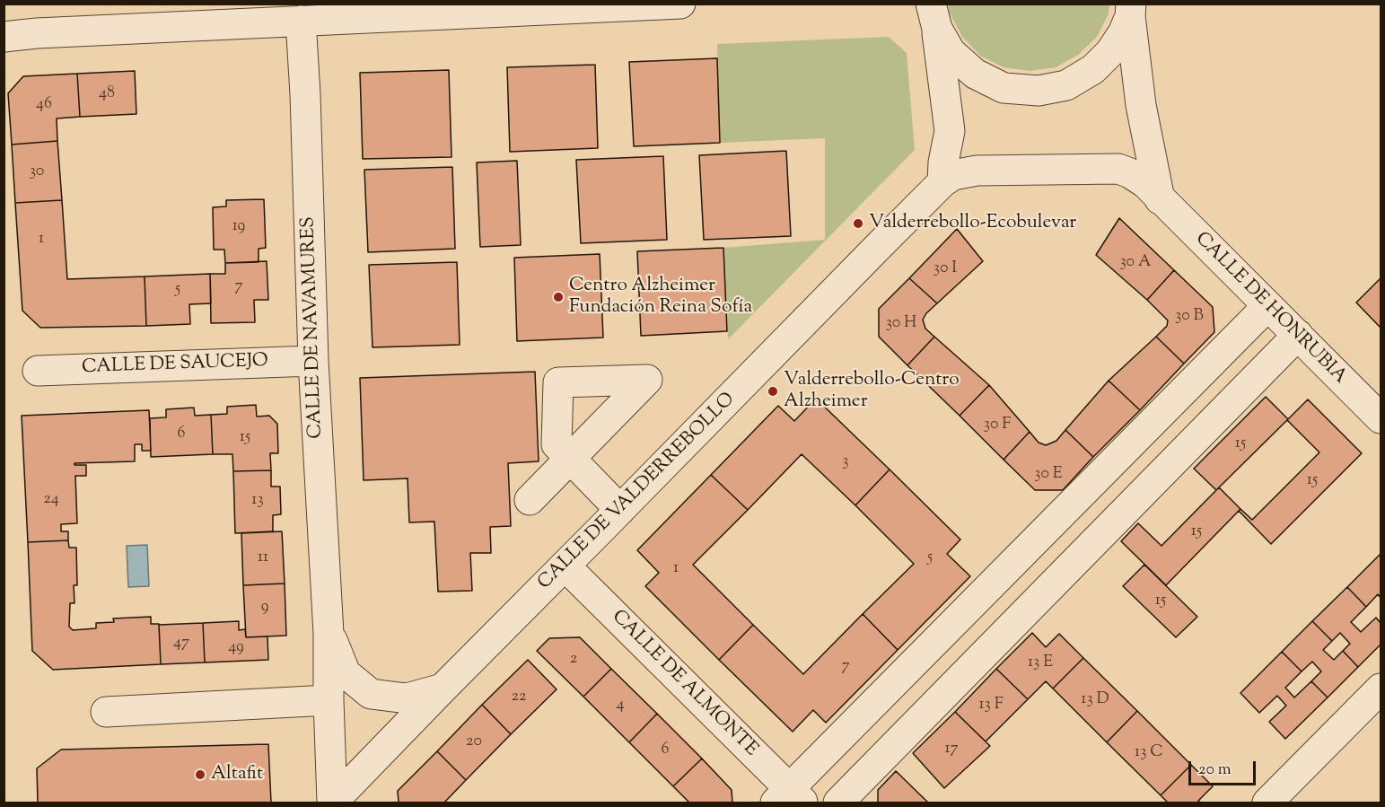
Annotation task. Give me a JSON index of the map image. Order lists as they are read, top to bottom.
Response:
{
  "streets": {
    "street": [
      "CALLE DE HONRUBIA",
      "CALLE DE NAVAMURES",
      "CALLE DE SAUCEJO",
      "CALLE DE VALDERREBOLLO",
      "CALLE DE ALMONTE"
    ]
  },
  "crossings": [
    ["CALLE DE HONRUBIA", "CALLE DE VALDERREBOLLO"],
    ["CALLE DE NAVAMURES", "CALLE DE SAUCEJO"],
    ["CALLE DE NAVAMURES", "CALLE DE VALDERREBOLLO"],
    ["CALLE DE VALDERREBOLLO", "CALLE DE ALMONTE"]
  ],
  "places": [
    "Valderrebollo-Ecobulevar",
    "Centro Alzheimer Fundación Reina Sofía",
    "Valderrebollo-Centro Alzheimer",
    "Altafit"
  ],
  "house_numbers": [
    "48",
    "46",
    "30",
    "19",
    "1",
    "30 A",
    "30 I",
    "7",
    "5",
    "30 B",
    "30 H",
    "30 F",
    "6",
    "15",
    "15",
    "3",
    "30 E",
    "15",
    "24",
    "13",
    "15",
    "11",
    "5",
    "1",
    "15",
    "9",
    "47",
    "49",
    "2",
    "13 E",
    "7",
    "22",
    "13 D",
    "4",
    "13 F",
    "20",
    "17",
    "6",
    "13 C"
  ],
  "scale_bar": "20 m"
}
